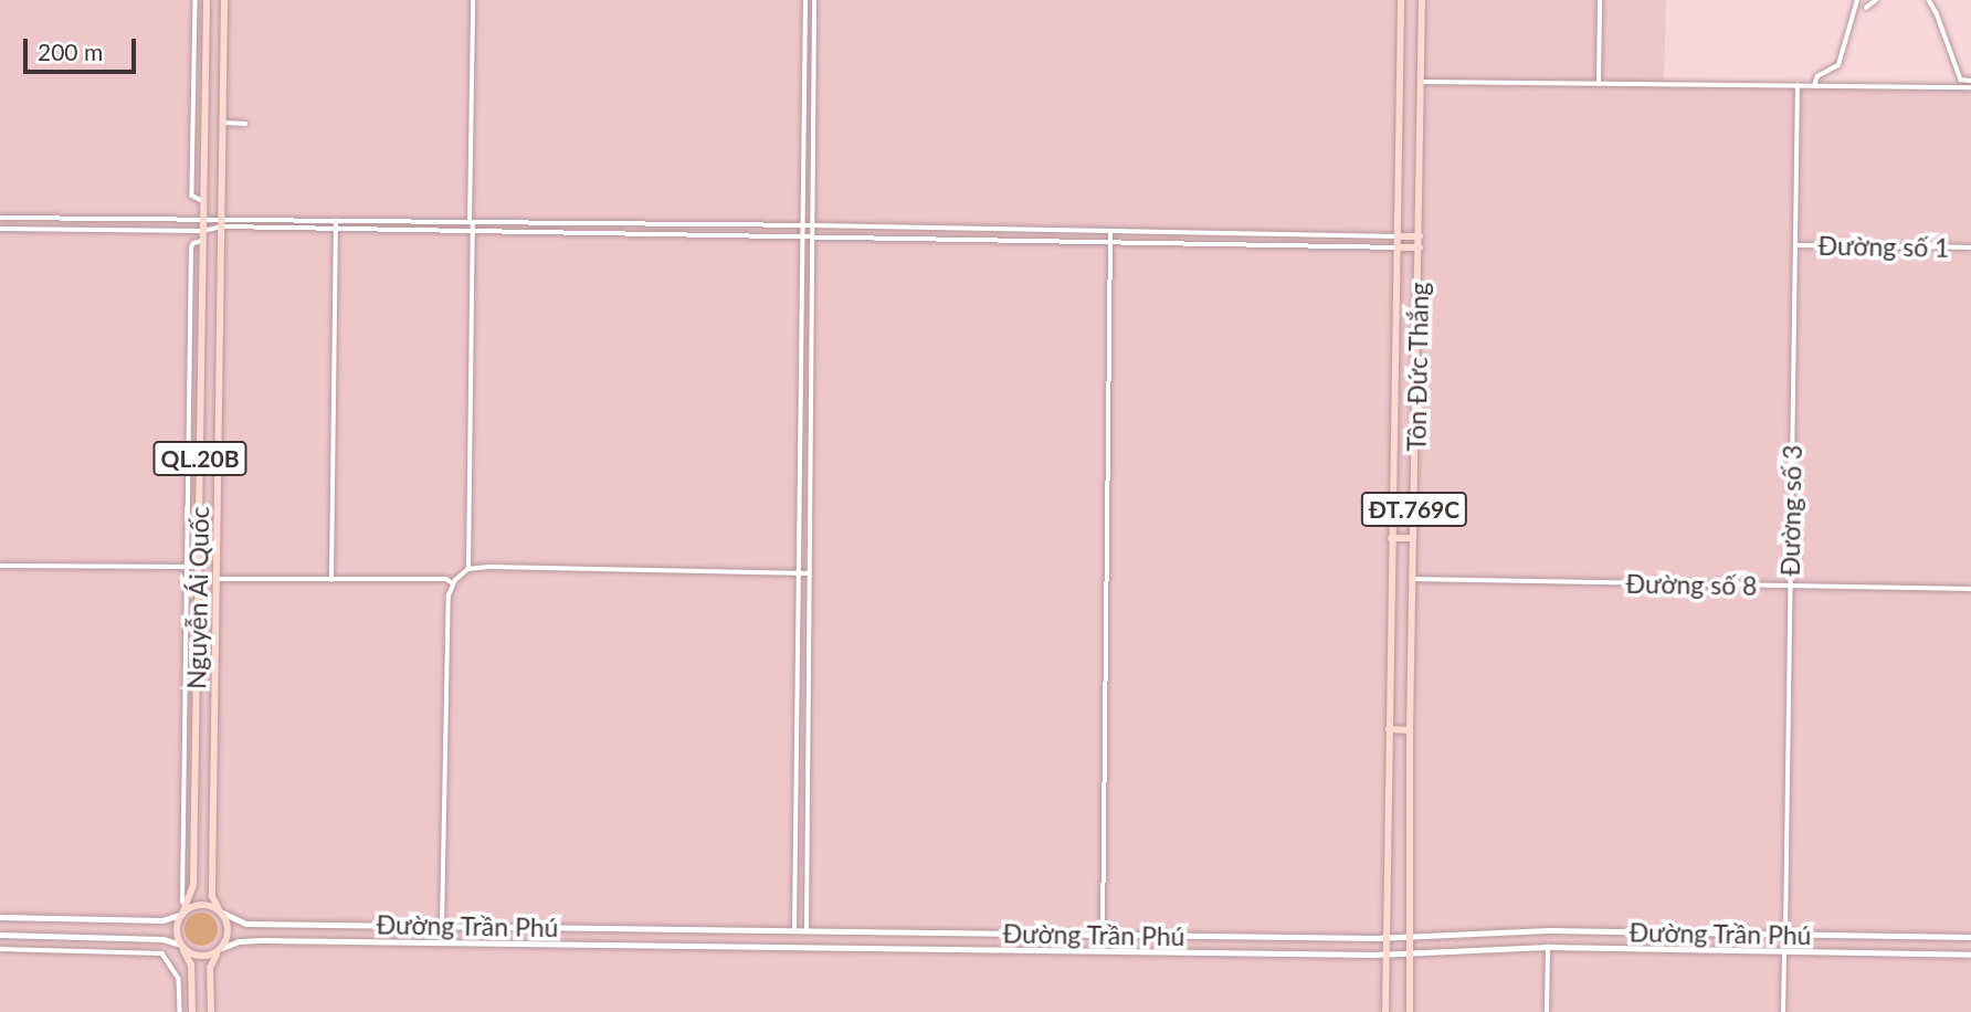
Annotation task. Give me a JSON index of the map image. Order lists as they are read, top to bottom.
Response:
{
  "streets": {
    "main road": [
      "Tôn Đức Thắng",
      "QL.20B",
      "ĐT.769C",
      "Nguyễn Ái Quốc",
      "Đường Trần Phú"
    ],
    "street": ["Đường số 1", "Đường số 3", "Đường số 8"]
  },
  "crossings": [
    ["Đường số 1", "Đường số 3"],
    ["Tôn Đức Thắng", "Đường số 8"],
    ["Tôn Đức Thắng", "Đường Trần Phú"],
    ["Đường số 3", "Đường số 8"],
    ["Đường số 3", "Đường Trần Phú"],
    ["Nguyễn Ái Quốc", "Đường Trần Phú"]
  ],
  "scale_bar": "200 m"
}
